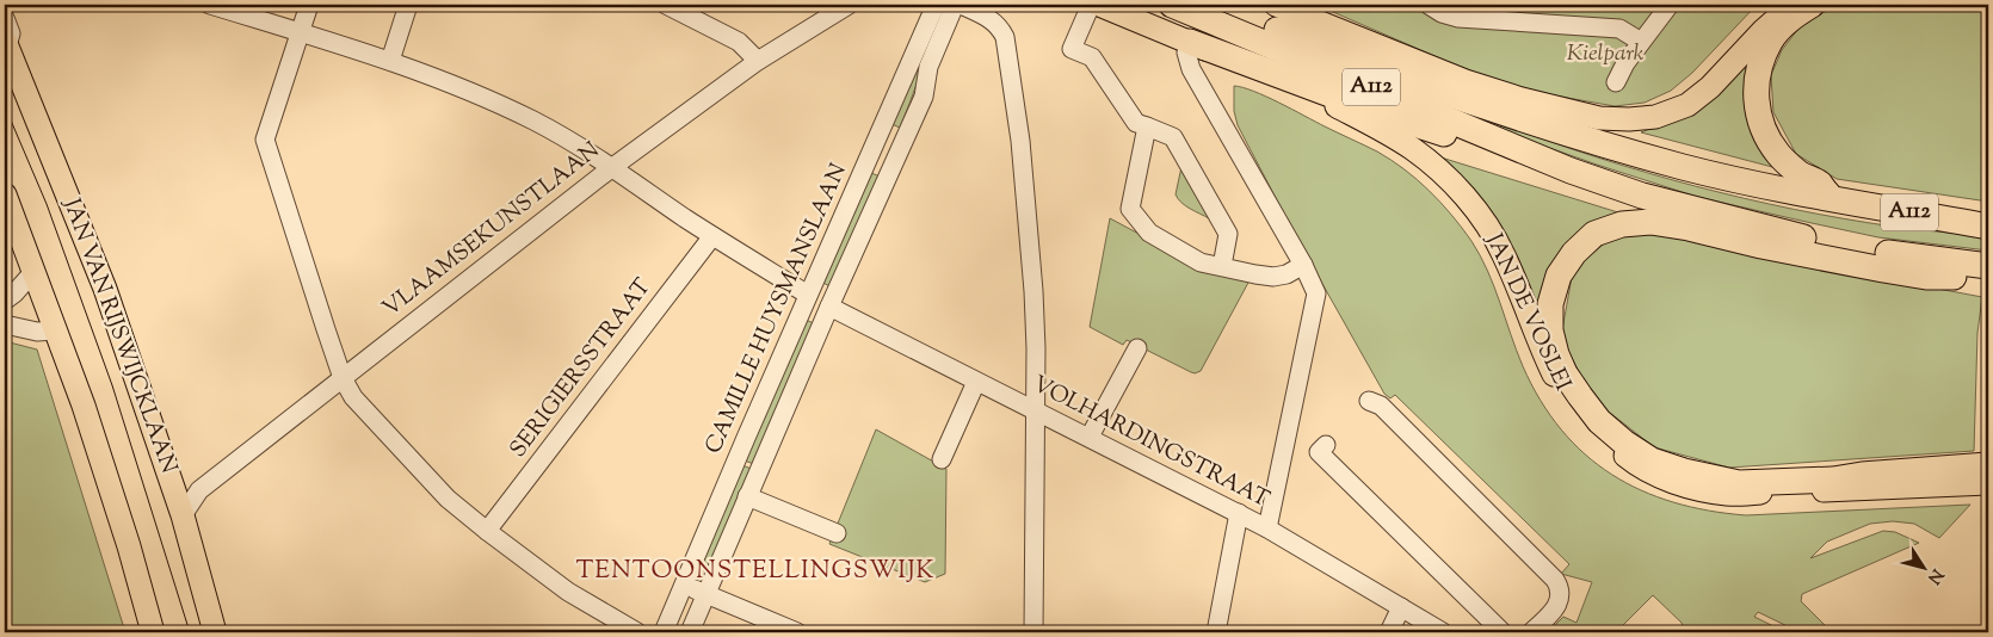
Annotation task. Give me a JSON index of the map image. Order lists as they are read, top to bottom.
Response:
{
  "streets": {
    "highway": ["A112"],
    "main road": ["JAN DE VOSLEI", "JAN VAN RIJSWIJCKLAAN"],
    "street": [
      "VLAAMSEKUNSTLAAN",
      "CAMILLE HUYSMANSLAAN",
      "SERIGIERSSTRAAT",
      "VOLHARDINGSTRAAT"
    ]
  },
  "crossings": [
    ["VLAAMSEKUNSTLAAN", "JAN VAN RIJSWIJCKLAAN"],
    ["CAMILLE HUYSMANSLAAN", "VOLHARDINGSTRAAT"]
  ],
  "districts": ["TENTOONSTELLINGSWIJK"],
  "parks": ["Kielpark"],
  "north": "bottom right"
}
